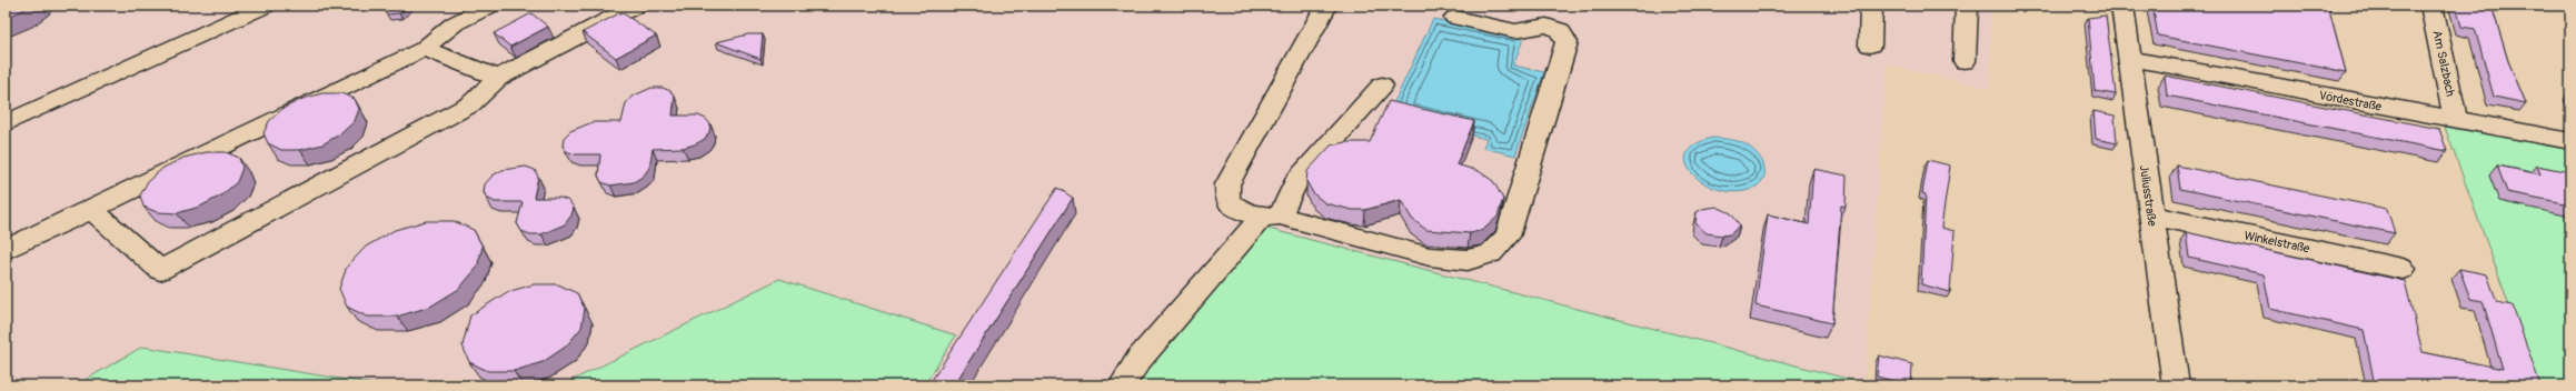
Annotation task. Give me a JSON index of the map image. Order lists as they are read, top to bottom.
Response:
{
  "streets": {
    "street": [
      "Am Salzbach",
      "Vördestraße",
      "Juliusstraße",
      "Winkelstraße"
    ]
  },
  "crossings": [
    ["Am Salzbach", "Vördestraße"],
    ["Vördestraße", "Juliusstraße"],
    ["Juliusstraße", "Winkelstraße"]
  ]
}
